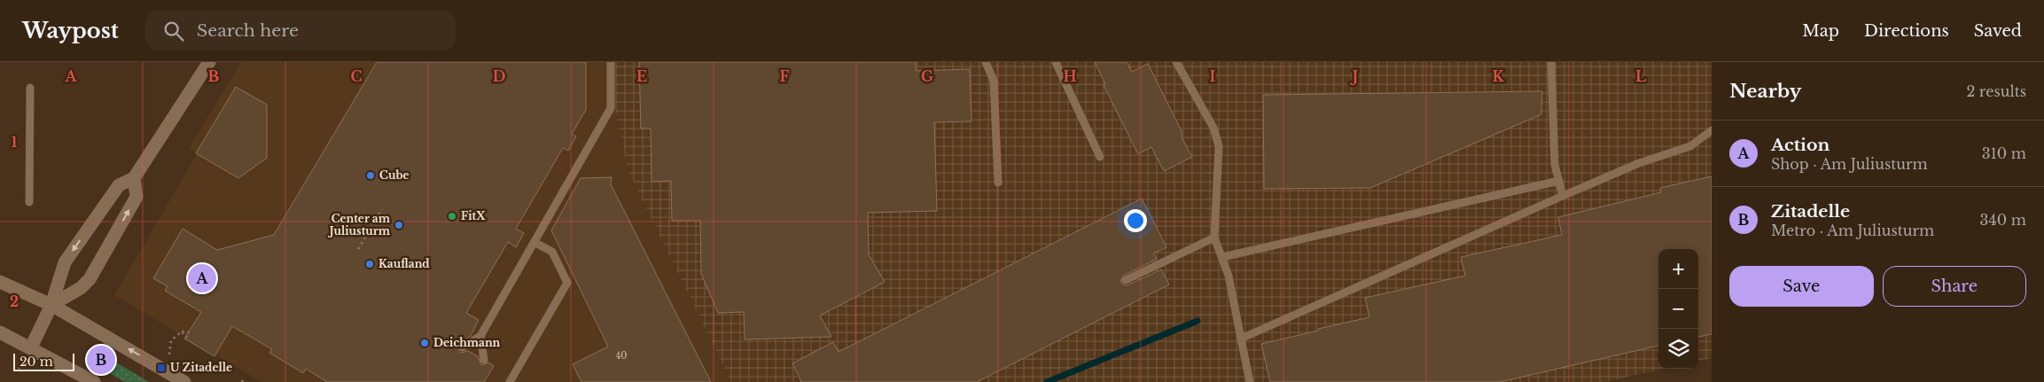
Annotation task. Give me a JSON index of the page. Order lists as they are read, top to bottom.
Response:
{
  "places": {
    "other": [
      "Cube",
      "FitX",
      "Center am Juliusturm",
      "Kaufland",
      "Deichmann"
    ],
    "transit": ["U Zitadelle"]
  },
  "house_numbers": ["40"],
  "scale_bar": "20 m",
  "page": {
    "header": "Waypost",
    "search": "Search here",
    "nav": ["Map", "Directions", "Saved"],
    "heading": ["Nearby", "2 results"],
    "list": [
      {
        "mark": "A",
        "name": "Action",
        "note": "Shop · Am Juliusturm",
        "value": "310 m"
      },
      {
        "mark": "B",
        "name": "Zitadelle",
        "note": "Metro · Am Juliusturm",
        "value": "340 m"
      }
    ],
    "map_buttons": ["+", "−"],
    "buttons": ["Save", "Share"],
    "pins": ["A", "B"],
    "scale": "20 m"
  },
  "grid": {
    "columns": [
      "A",
      "B",
      "C",
      "D",
      "E",
      "F",
      "G",
      "H",
      "I",
      "J",
      "K",
      "L"
    ],
    "rows": ["1", "2"]
  }
}
